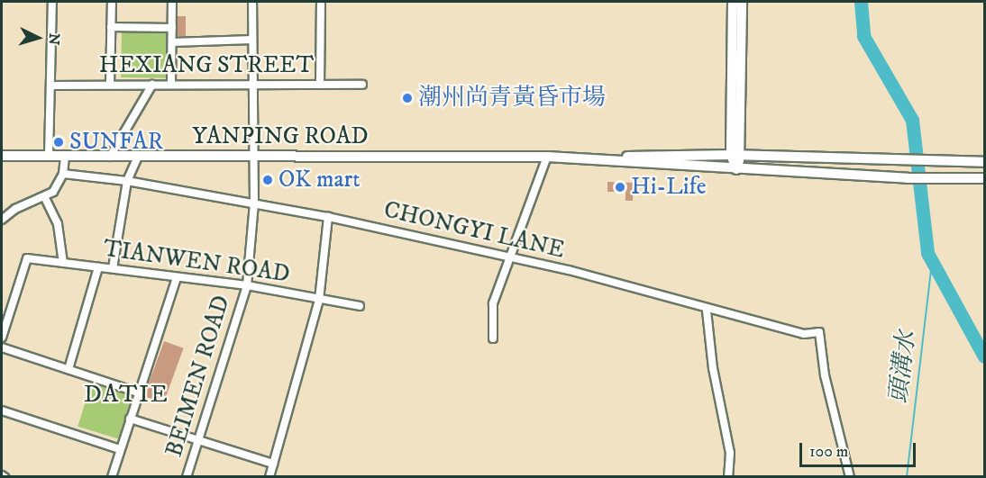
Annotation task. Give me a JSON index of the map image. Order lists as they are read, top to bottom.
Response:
{
  "streets": {
    "street": [
      "HEXIANG STREET",
      "YANPING ROAD",
      "CHONGYI LANE",
      "TIANWEN ROAD",
      "BEIMEN ROAD"
    ]
  },
  "crossings": [
    ["HEXIANG STREET", "BEIMEN ROAD"],
    ["YANPING ROAD", "BEIMEN ROAD"],
    ["CHONGYI LANE", "BEIMEN ROAD"],
    ["TIANWEN ROAD", "BEIMEN ROAD"]
  ],
  "districts": ["DATIE"],
  "water": ["頭溝水"],
  "places": [
    "潮州尚青黃昏市場",
    "SUNFAR",
    "OK mart",
    "Hi-Life"
  ],
  "scale_bar": "100 m",
  "north": "right"
}
